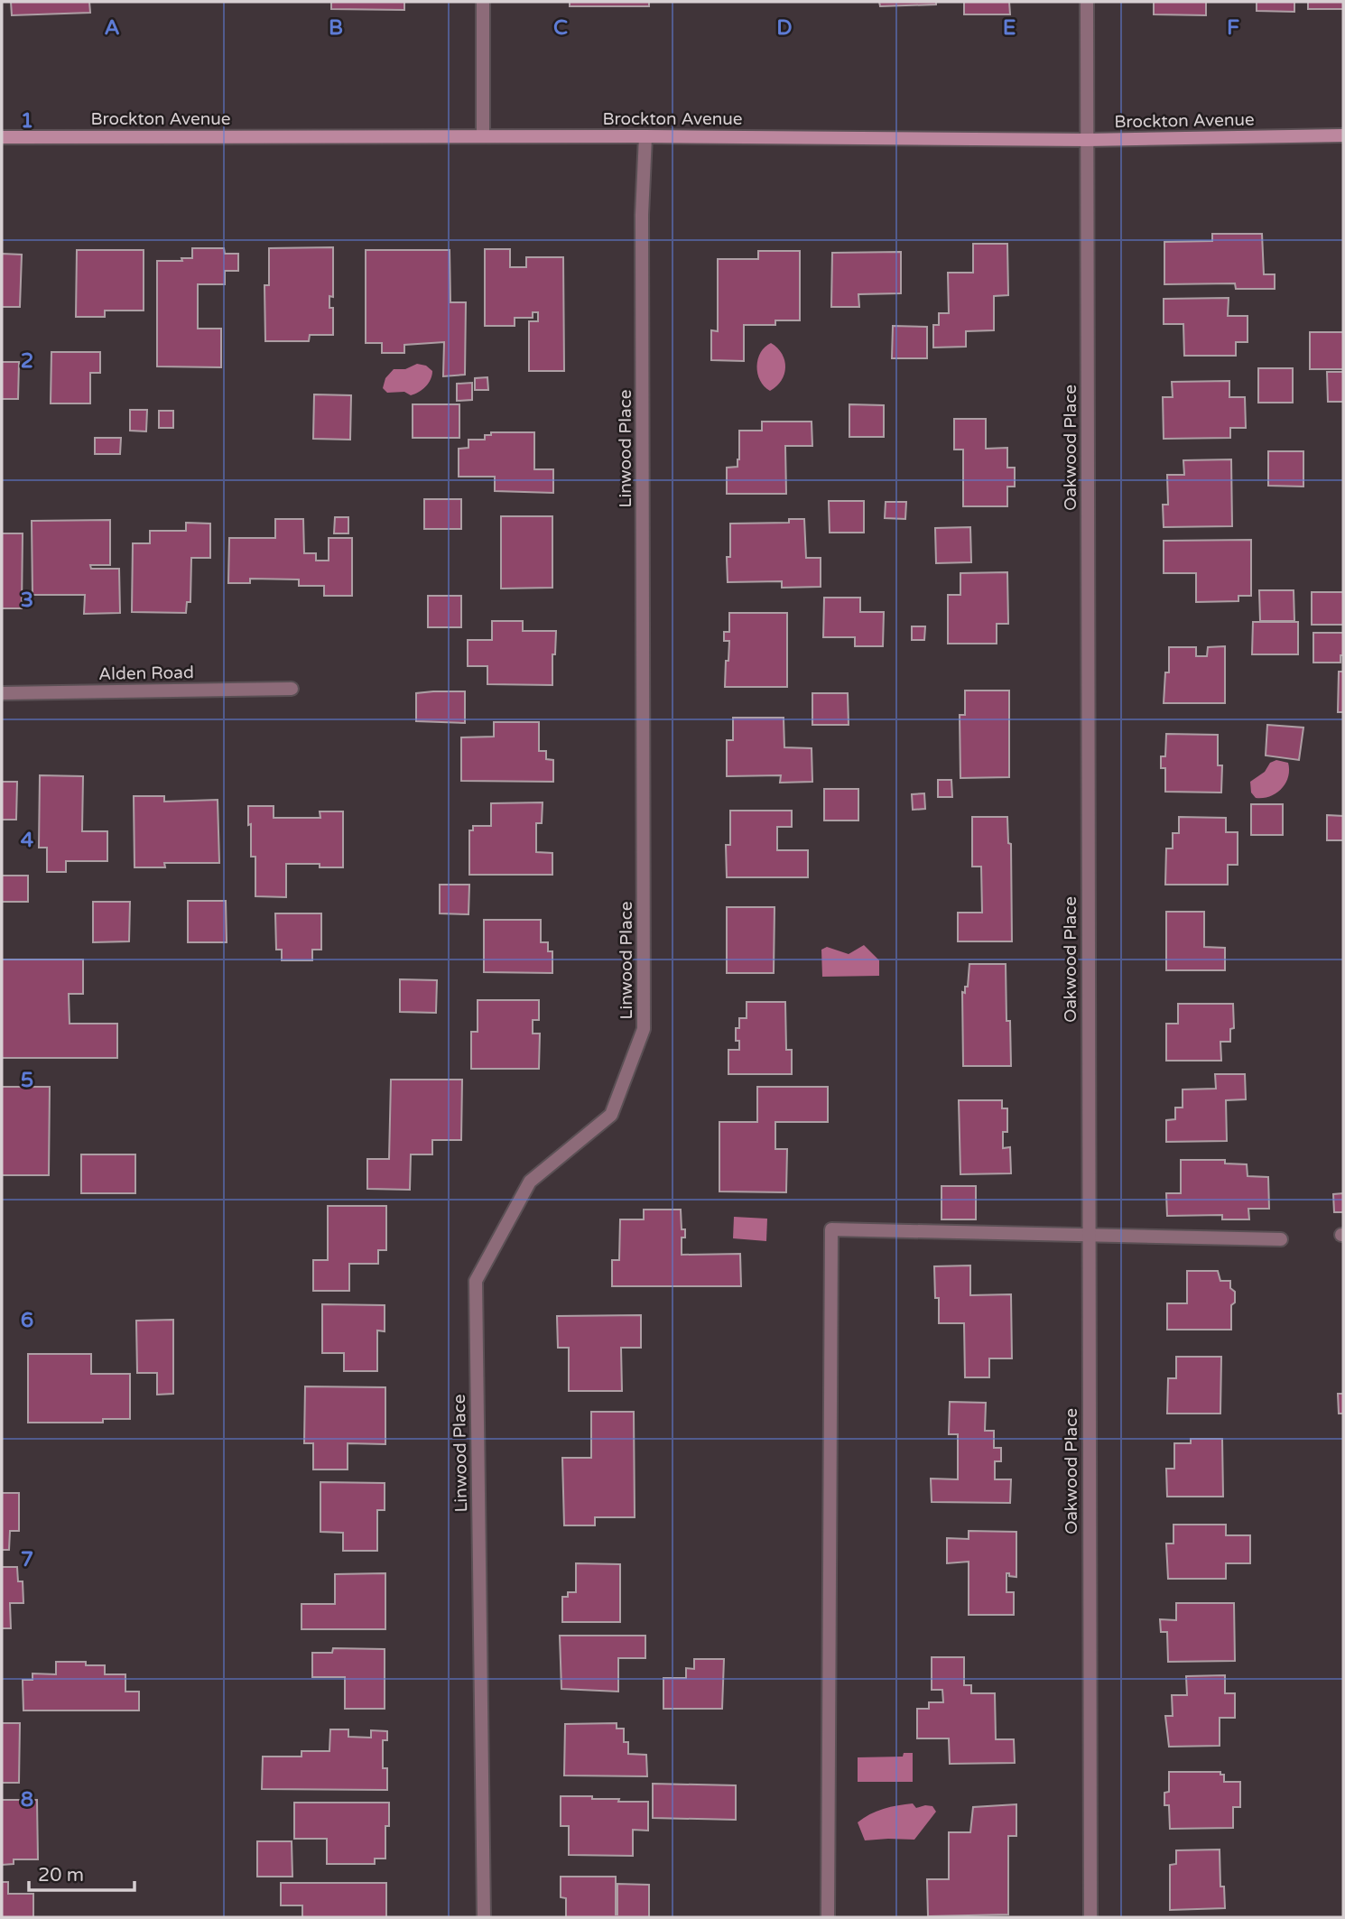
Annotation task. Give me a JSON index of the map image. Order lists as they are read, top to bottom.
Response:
{
  "streets": {
    "main road": ["Brockton Avenue"],
    "street": ["Oakwood Place", "Linwood Place", "Alden Road"]
  },
  "crossings": [
    ["Brockton Avenue", "Oakwood Place"],
    ["Brockton Avenue", "Linwood Place"]
  ],
  "scale_bar": "20 m",
  "grid": {
    "columns": [
      "A",
      "B",
      "C",
      "D",
      "E",
      "F"
    ],
    "rows": [
      "1",
      "2",
      "3",
      "4",
      "5",
      "6",
      "7",
      "8"
    ]
  }
}
